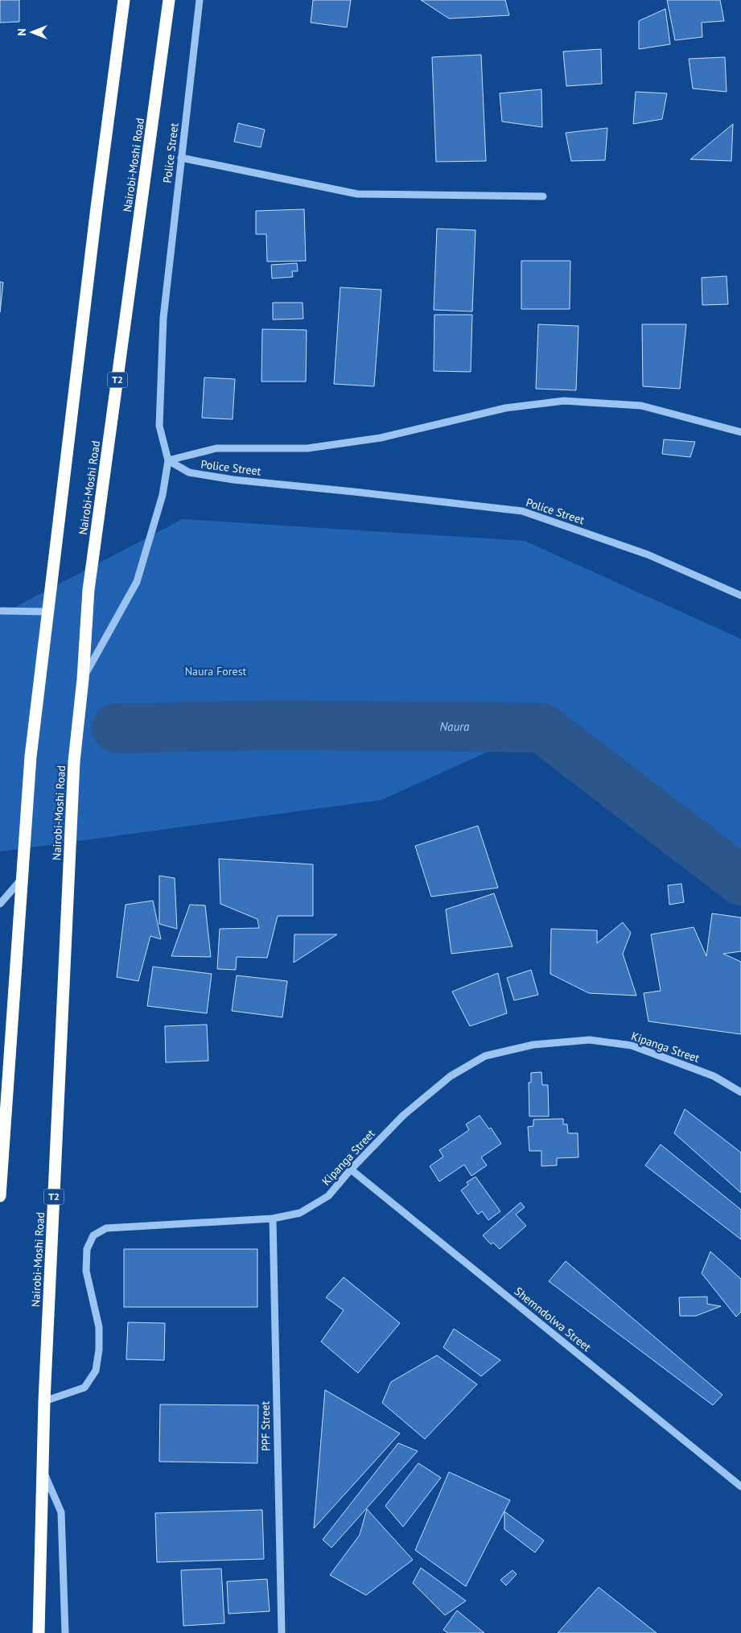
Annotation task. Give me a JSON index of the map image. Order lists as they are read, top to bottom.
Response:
{
  "streets": {
    "highway": ["Nairobi-Moshi Road", "T2"],
    "street": [
      "Police Street",
      "Kipanga Street",
      "Shemndolwa Street",
      "PPF Street"
    ]
  },
  "crossings": [
    ["Nairobi-Moshi Road", "Kipanga Street"],
    ["Kipanga Street", "Shemndolwa Street"],
    ["Kipanga Street", "PPF Street"]
  ],
  "water": ["Naura"],
  "parks": ["Naura Forest"],
  "north": "left"
}
